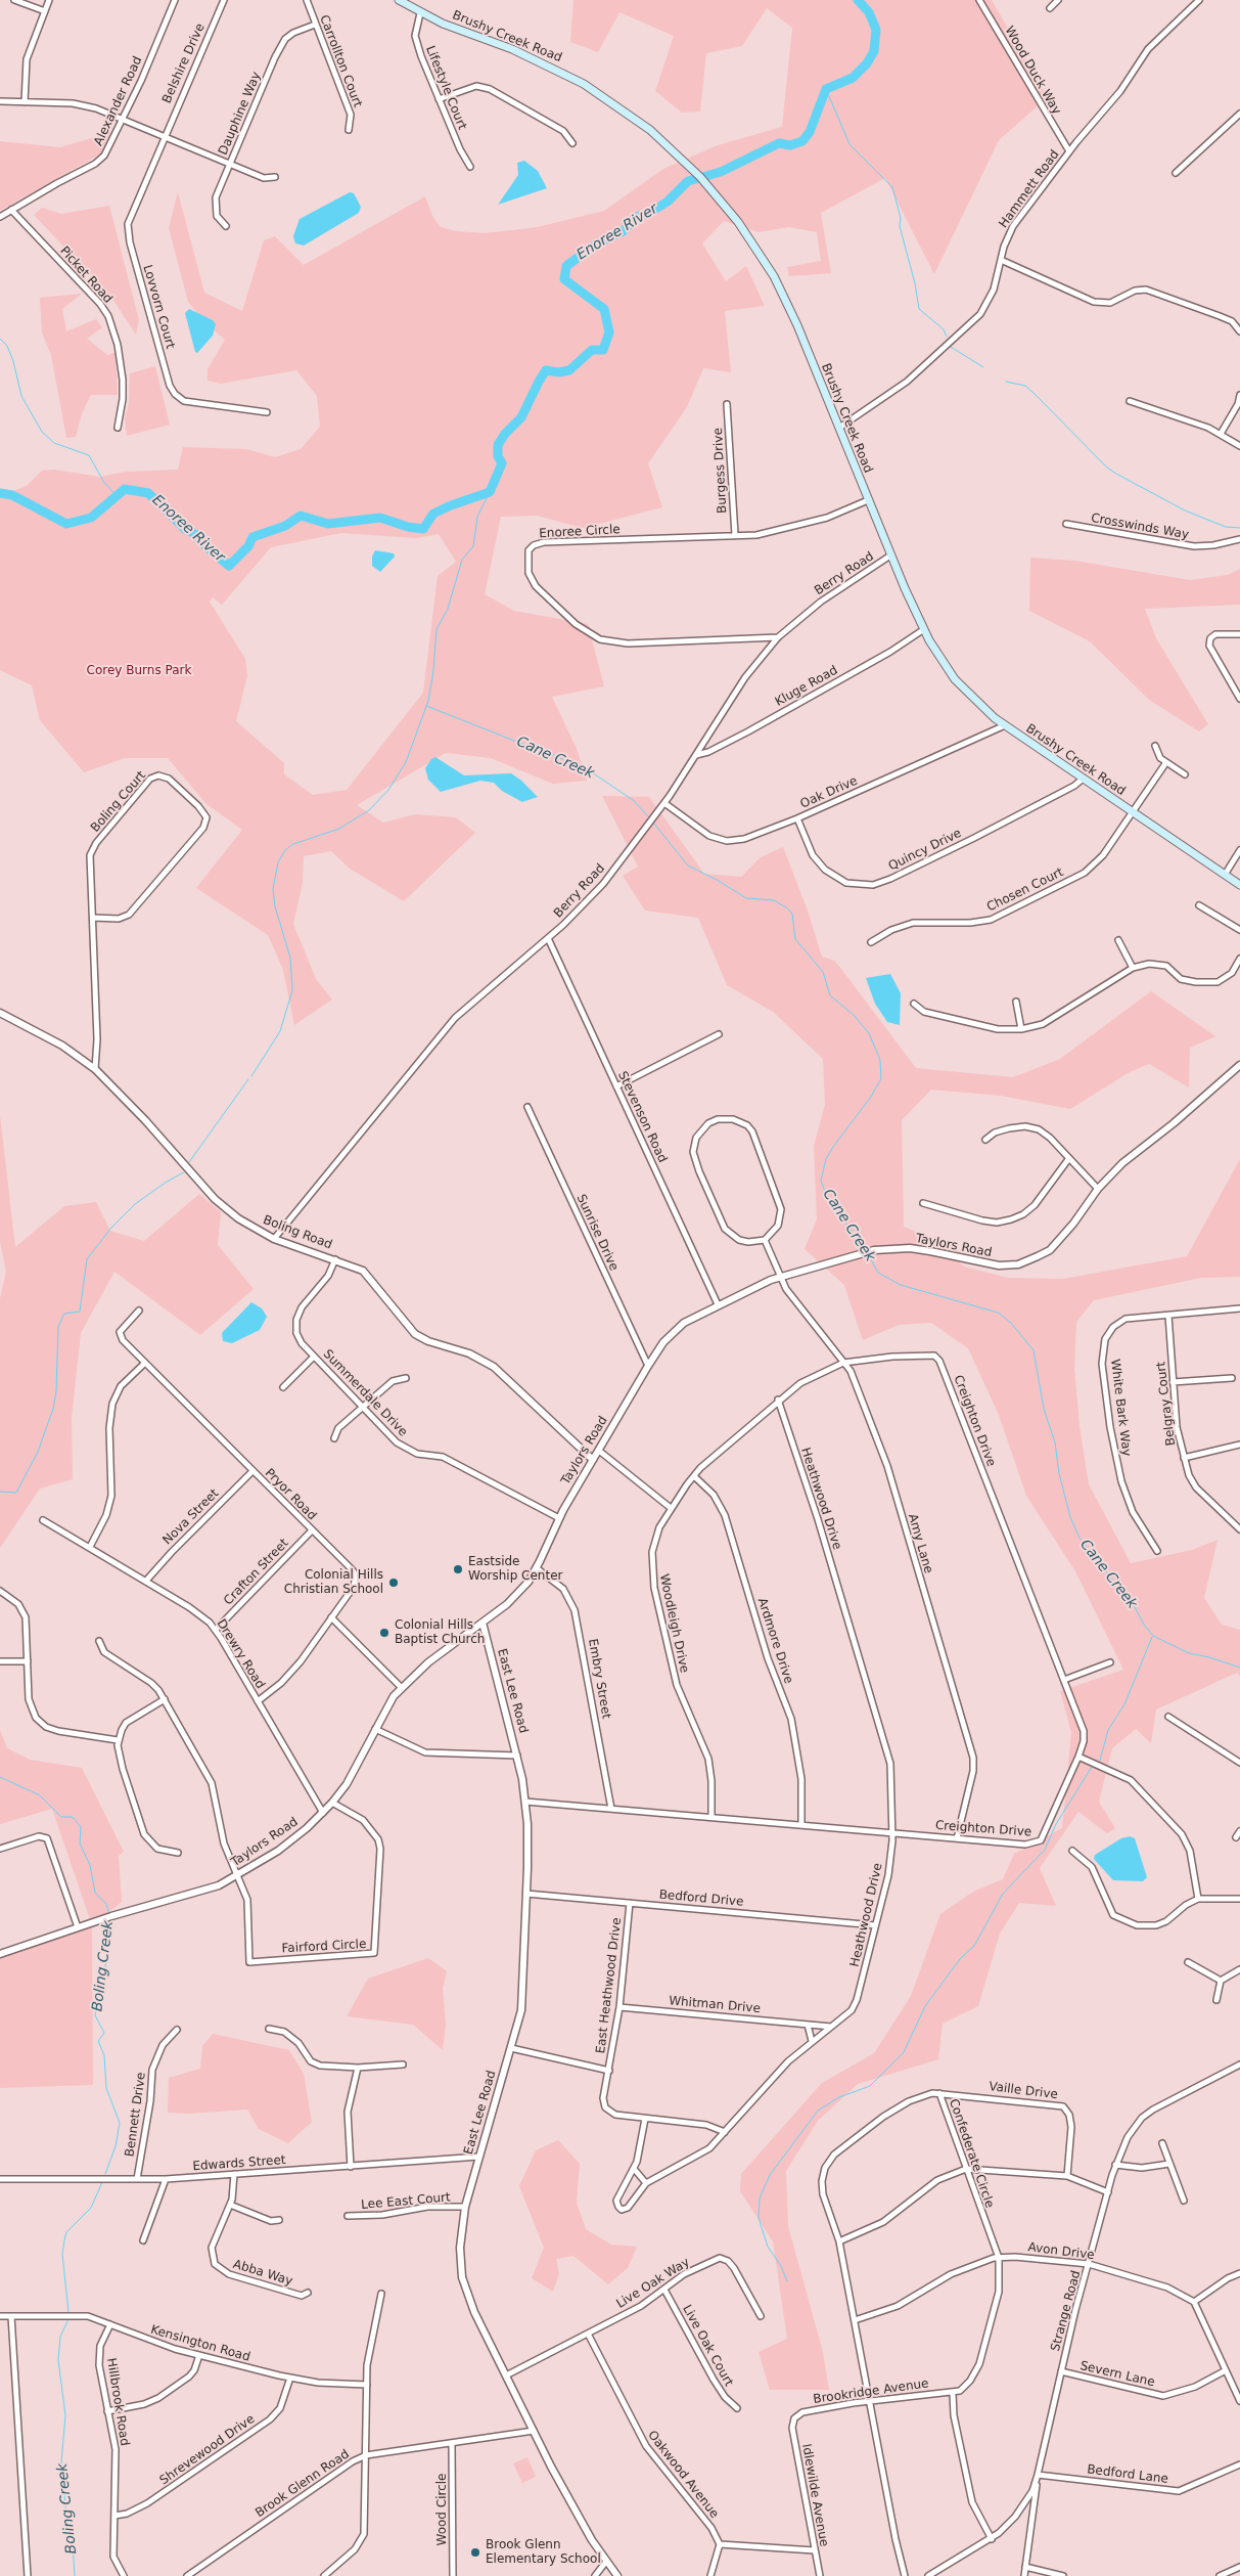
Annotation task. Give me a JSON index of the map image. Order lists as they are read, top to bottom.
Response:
{
  "streets": {
    "main road": ["Brushy Creek Road"],
    "street": [
      "Carrollton Court",
      "Belshire Drive",
      "Wood Duck Way",
      "Lifestyle Court",
      "Alexander Road",
      "Dauphine Way",
      "Hammett Road",
      "Picket Road",
      "Lovvorn Court",
      "Burgess Drive",
      "Crosswinds Way",
      "Enoree Circle",
      "Berry Road",
      "Kluge Road",
      "Oak Drive",
      "Boling Court",
      "Quincy Drive",
      "Chosen Court",
      "Stevenson Road",
      "Boling Road",
      "Sunrise Drive",
      "Taylors Road",
      "Summerdale Drive",
      "Belgray Court",
      "White Bark Way",
      "Creighton Drive",
      "Pryor Road",
      "Heathwood Drive",
      "Nova Street",
      "Amy Lane",
      "Crafton Street",
      "Woodleigh Drive",
      "Ardmore Drive",
      "Drewry Road",
      "Embry Street",
      "East Lee Road",
      "Bedford Drive",
      "Fairford Circle",
      "East Heathwood Drive",
      "Whitman Drive",
      "Vaille Drive",
      "Bennett Drive",
      "Confederate Circle",
      "Edwards Street",
      "Lee East Court",
      "Avon Drive",
      "Abba Way",
      "Live Oak Way",
      "Strange Road",
      "Kensington Road",
      "Live Oak Court",
      "Severn Lane",
      "Brookridge Avenue",
      "Hillbrook Road",
      "Shrevewood Drive",
      "Oakwood Avenue",
      "Bedford Lane",
      "Brook Glenn Road",
      "Idlewilde Avenue",
      "Wood Circle"
    ]
  },
  "crossings": [
    ["Brushy Creek Road", "Lifestyle Court"],
    ["Brushy Creek Road", "Hammett Road"],
    ["Brushy Creek Road", "Enoree Circle"],
    ["Brushy Creek Road", "Berry Road"],
    ["Brushy Creek Road", "Kluge Road"],
    ["Brushy Creek Road", "Oak Drive"],
    ["Brushy Creek Road", "Quincy Drive"],
    ["Brushy Creek Road", "Chosen Court"],
    ["Carrollton Court", "Dauphine Way"],
    ["Belshire Drive", "Lovvorn Court"],
    ["Wood Duck Way", "Hammett Road"],
    ["Alexander Road", "Picket Road"],
    ["Burgess Drive", "Enoree Circle"],
    ["Enoree Circle", "Berry Road"],
    ["Berry Road", "Kluge Road"],
    ["Berry Road", "Oak Drive"],
    ["Berry Road", "Stevenson Road"],
    ["Berry Road", "Boling Road"],
    ["Oak Drive", "Quincy Drive"],
    ["Boling Court", "Boling Road"],
    ["Stevenson Road", "Taylors Road"],
    ["Boling Road", "Taylors Road"],
    ["Boling Road", "Summerdale Drive"],
    ["Sunrise Drive", "Taylors Road"],
    ["Taylors Road", "Summerdale Drive"],
    ["Taylors Road", "Amy Lane"],
    ["Taylors Road", "Drewry Road"],
    ["Taylors Road", "Embry Street"],
    ["Taylors Road", "East Lee Road"],
    ["Taylors Road", "Fairford Circle"],
    ["Belgray Court", "White Bark Way"],
    ["Creighton Drive", "Heathwood Drive"],
    ["Creighton Drive", "Amy Lane"],
    ["Creighton Drive", "Woodleigh Drive"],
    ["Creighton Drive", "Ardmore Drive"],
    ["Creighton Drive", "Embry Street"],
    ["Creighton Drive", "East Lee Road"],
    ["Pryor Road", "Nova Street"],
    ["Pryor Road", "Crafton Street"],
    ["Pryor Road", "Drewry Road"],
    ["Heathwood Drive", "Woodleigh Drive"],
    ["Heathwood Drive", "Bedford Drive"],
    ["Heathwood Drive", "Whitman Drive"],
    ["Nova Street", "Drewry Road"],
    ["Amy Lane", "Woodleigh Drive"],
    ["Crafton Street", "Drewry Road"],
    ["Woodleigh Drive", "Ardmore Drive"],
    ["East Lee Road", "Bedford Drive"],
    ["East Lee Road", "Edwards Street"],
    ["East Lee Road", "Lee East Court"],
    ["East Lee Road", "Live Oak Way"],
    ["East Lee Road", "Brook Glenn Road"],
    ["Bedford Drive", "East Heathwood Drive"],
    ["East Heathwood Drive", "Whitman Drive"],
    ["Vaille Drive", "Confederate Circle"],
    ["Bennett Drive", "Edwards Street"],
    ["Confederate Circle", "Avon Drive"],
    ["Confederate Circle", "Brookridge Avenue"],
    ["Edwards Street", "Abba Way"],
    ["Avon Drive", "Strange Road"],
    ["Live Oak Way", "Live Oak Court"],
    ["Live Oak Way", "Oakwood Avenue"],
    ["Strange Road", "Severn Lane"],
    ["Strange Road", "Bedford Lane"],
    ["Kensington Road", "Hillbrook Road"],
    ["Kensington Road", "Shrevewood Drive"],
    ["Brookridge Avenue", "Idlewilde Avenue"],
    ["Hillbrook Road", "Shrevewood Drive"],
    ["Brook Glenn Road", "Wood Circle"]
  ],
  "water": ["Enoree River", "Cane Creek", "Boling Creek"],
  "parks": ["Corey Burns Park"],
  "places": [
    "Eastside Worship Center",
    "Colonial Hills Christian School",
    "Colonial Hills Baptist Church",
    "Brook Glenn Elementary School"
  ]
}
